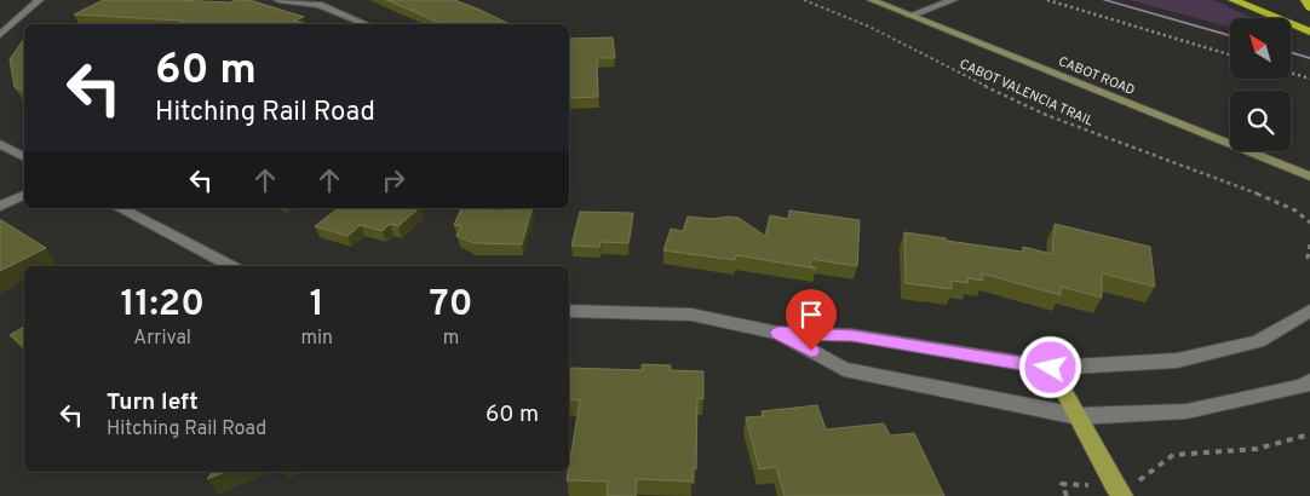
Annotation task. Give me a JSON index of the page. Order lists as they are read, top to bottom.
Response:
{
  "streets": {
    "main road": ["CABOT ROAD"],
    "path": ["CABOT VALENCIA TRAIL"]
  },
  "north": "top left",
  "page": {
    "turn": ["60 m", "Hitching Rail Road"],
    "eta": [
      "11:20",
      "Arrival",
      "1",
      "min",
      "70",
      "m"
    ],
    "list": [
      {
        "name": "Turn left",
        "note": "Hitching Rail Road",
        "value": "60 m"
      }
    ]
  }
}
